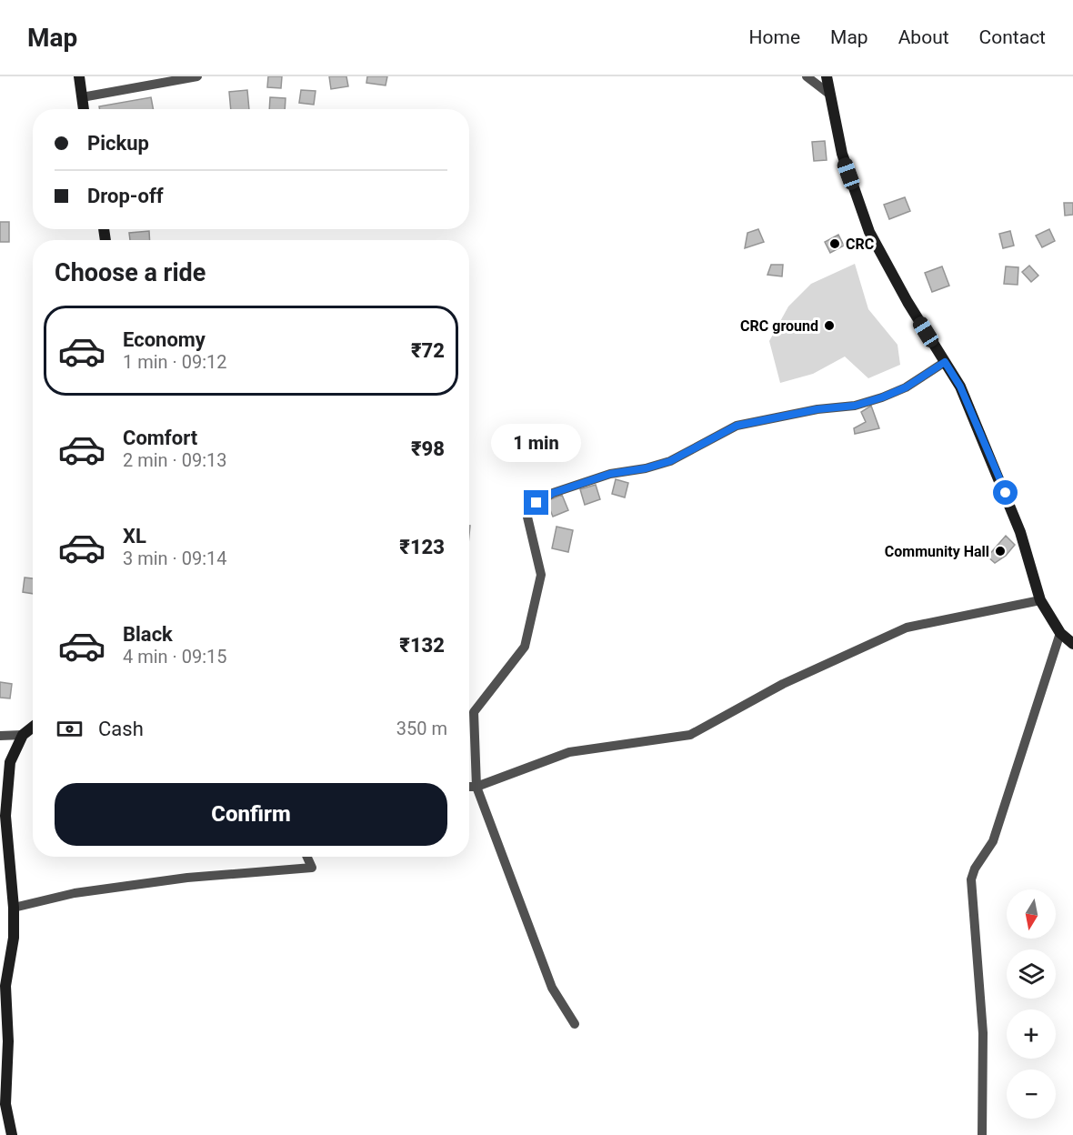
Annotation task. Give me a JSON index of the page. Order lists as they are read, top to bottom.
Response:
{
  "places": ["CRC", "CRC ground", "Community Hall"],
  "north": "bottom",
  "page": {
    "header": "Map",
    "nav": [
      "Home",
      "Map",
      "About",
      "Contact"
    ],
    "banner": ["Pickup", "Drop-off"],
    "heading": "Choose a ride",
    "list": [
      {
        "name": "Economy",
        "note": "1 min · 09:12",
        "value": "₹72"
      },
      {
        "name": "Comfort",
        "note": "2 min · 09:13",
        "value": "₹98"
      },
      {
        "name": "XL",
        "note": "3 min · 09:14",
        "value": "₹123"
      },
      {
        "name": "Black",
        "note": "4 min · 09:15",
        "value": "₹132"
      }
    ],
    "bubble": "1 min",
    "pay": ["Cash", "350 m"],
    "buttons": "Confirm",
    "map_buttons": ["+", "−"]
  }
}
